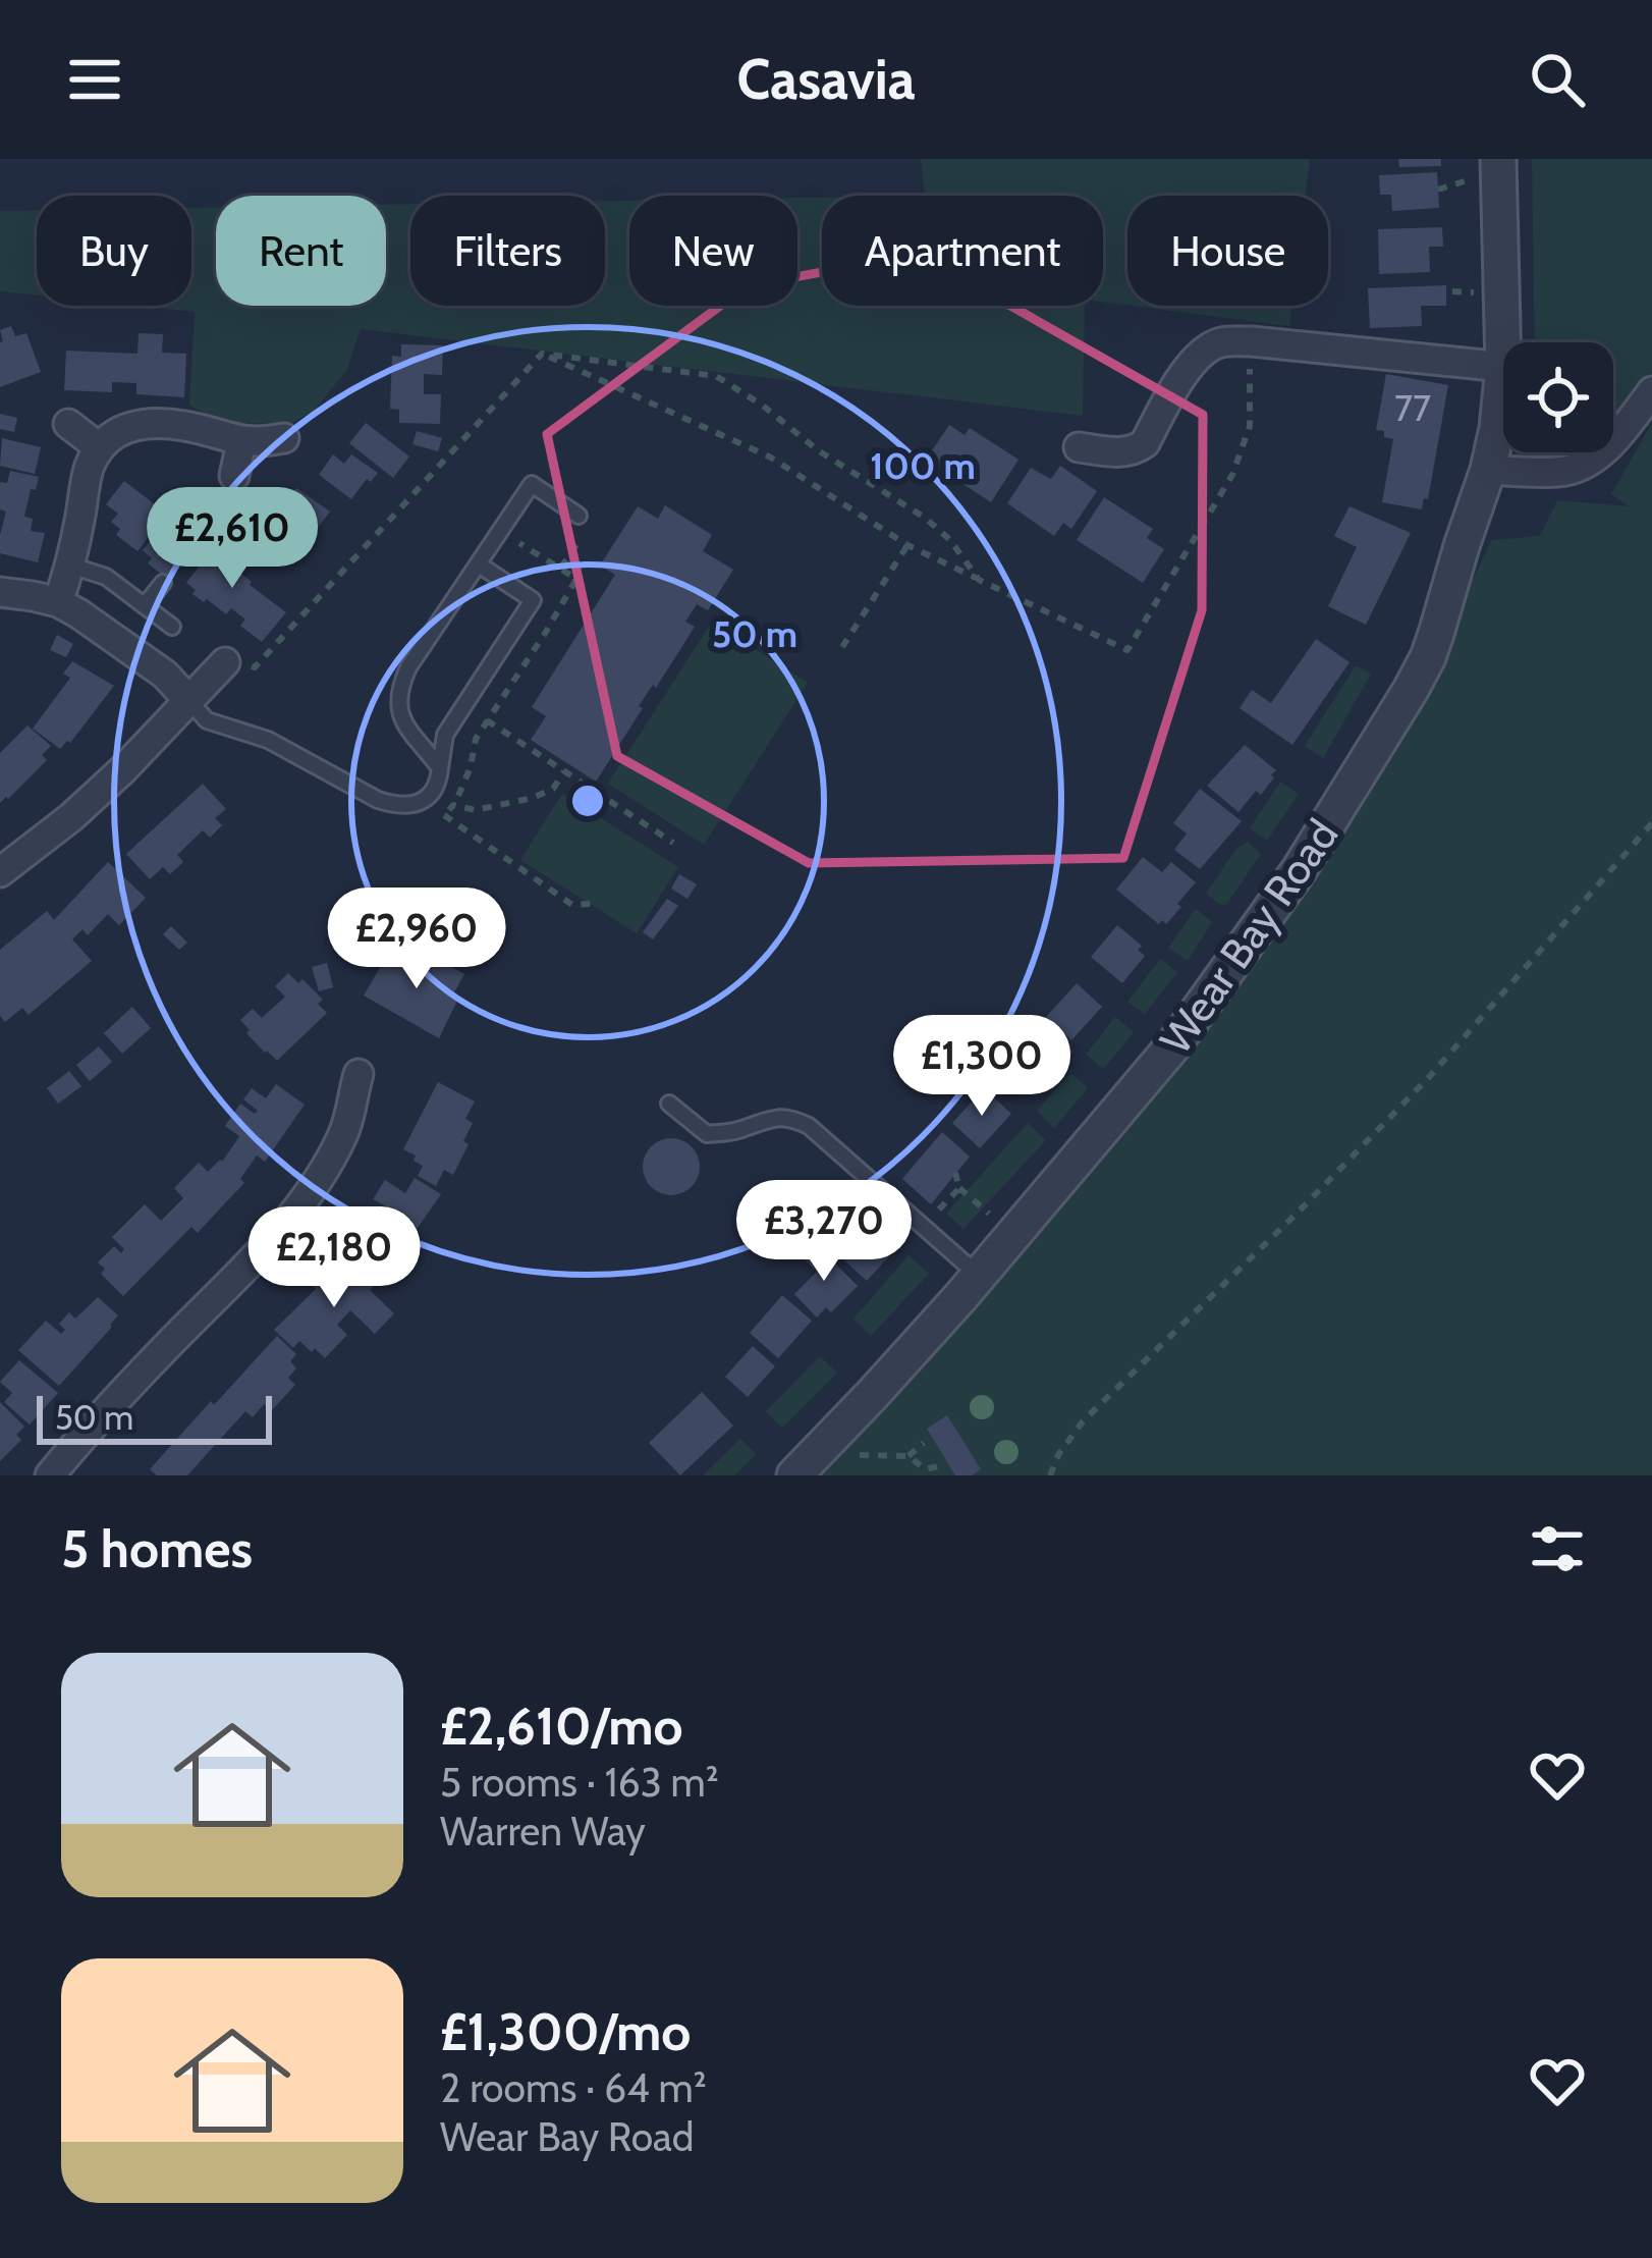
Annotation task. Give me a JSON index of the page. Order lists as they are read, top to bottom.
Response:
{
  "streets": {
    "street": ["Wear Bay Road"]
  },
  "house_numbers": ["77"],
  "scale_bar": "50 m",
  "page": {
    "header": "Casavia",
    "chip": [
      "Buy",
      "Rent",
      "Filters",
      "New",
      "Apartment",
      "House"
    ],
    "price": [
      "£2,610",
      "£2,960",
      "£1,300",
      "£3,270",
      "£2,180"
    ],
    "scale": "50 m",
    "heading": "5 homes",
    "list": [
      {
        "name": "£2,610/mo",
        "note": "5 rooms · 163 m² · Warren Way"
      },
      {
        "name": "£1,300/mo",
        "note": "2 rooms · 64 m² · Wear Bay Road"
      }
    ]
  },
  "rings": ["100 m", "50 m"]
}
